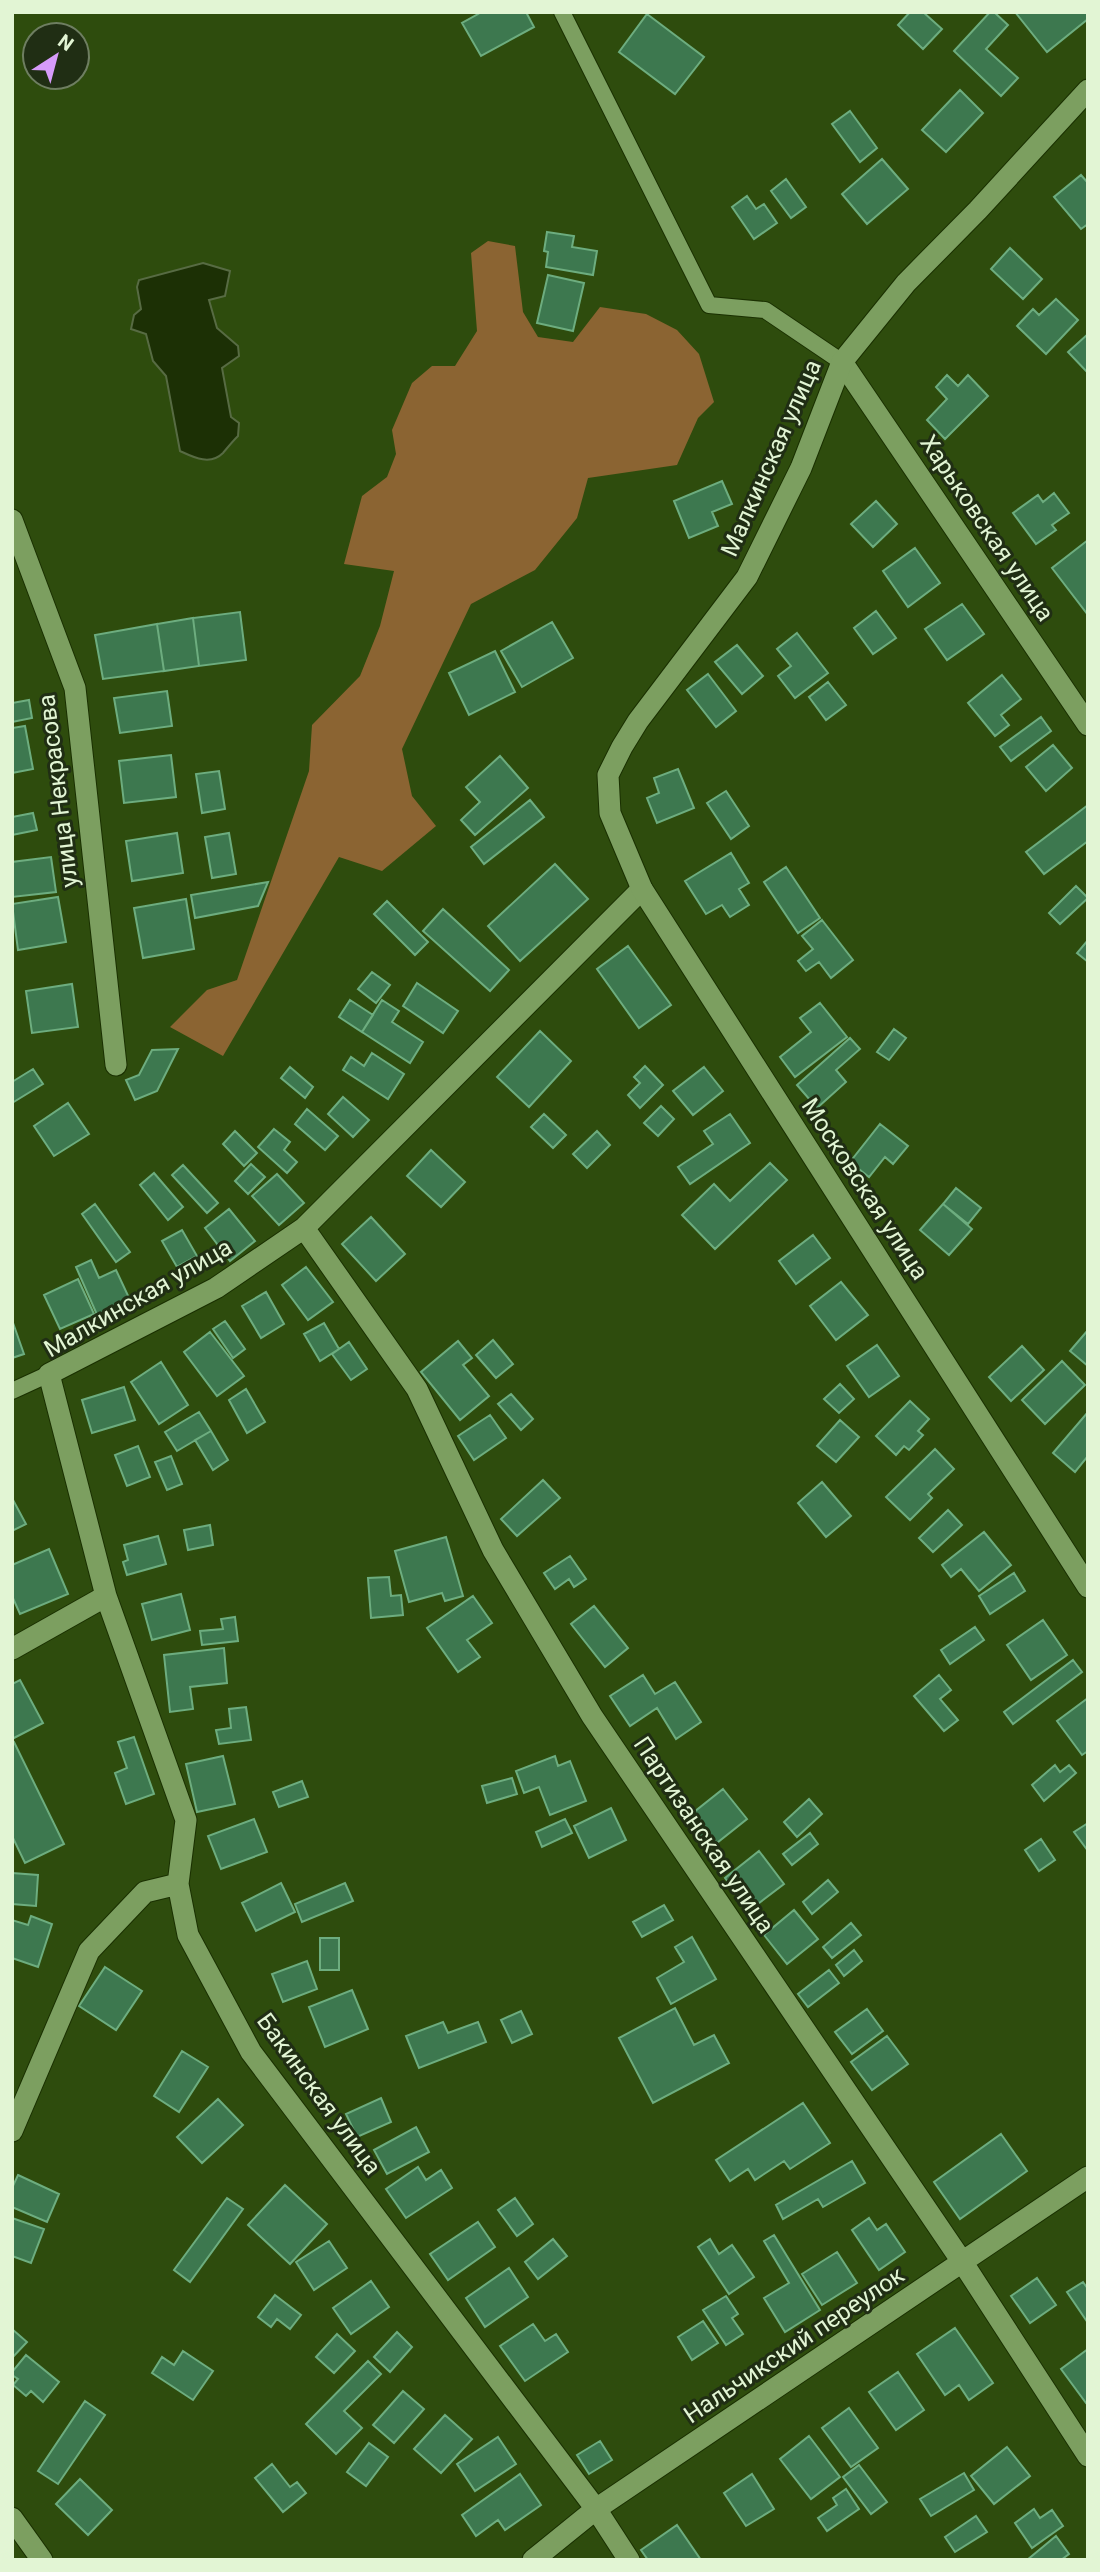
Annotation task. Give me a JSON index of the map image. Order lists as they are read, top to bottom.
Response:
{
  "streets": {
    "street": [
      "Малкинская улица",
      "Харьковская улица",
      "улица Некрасова",
      "Московская улица",
      "Партизанская улица",
      "Бакинская улица",
      "Нальчикский переулок"
    ]
  },
  "crossings": [
    ["Малкинская улица", "Харьковская улица"],
    ["Малкинская улица", "Московская улица"],
    ["Малкинская улица", "Партизанская улица"],
    ["Малкинская улица", "Бакинская улица"],
    ["Партизанская улица", "Нальчикский переулок"],
    ["Бакинская улица", "Нальчикский переулок"]
  ],
  "north": "top right"
}
